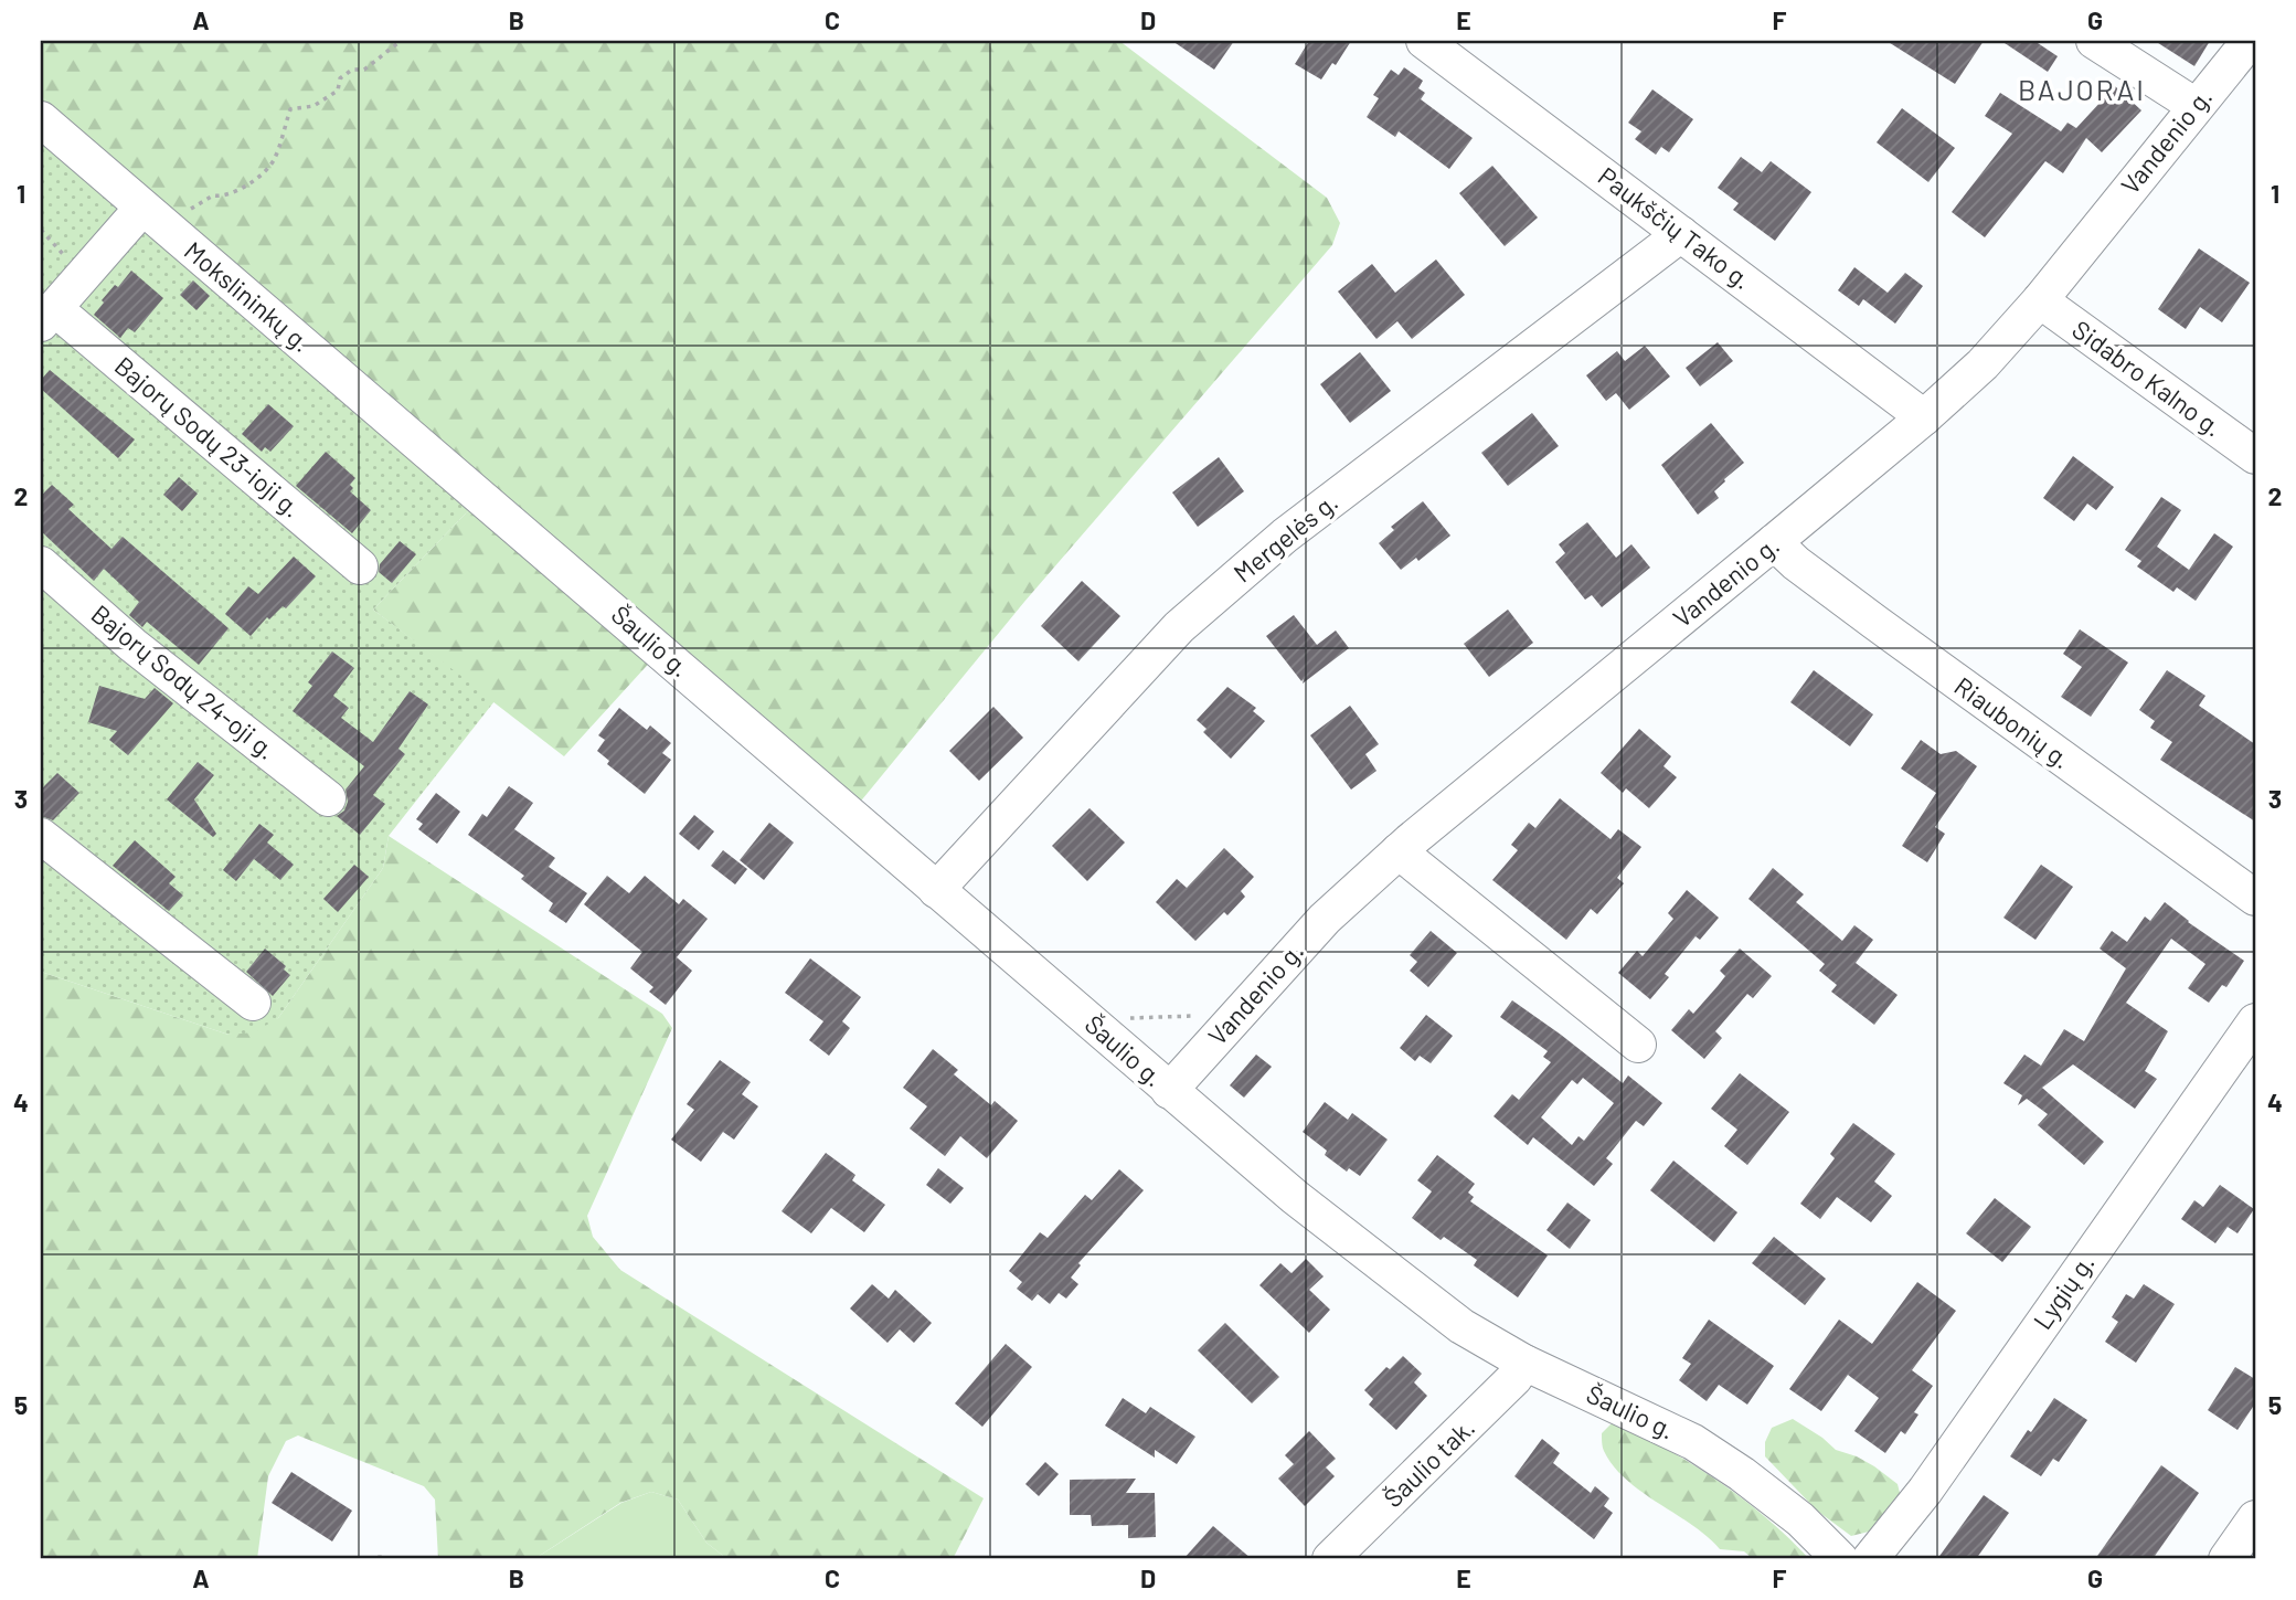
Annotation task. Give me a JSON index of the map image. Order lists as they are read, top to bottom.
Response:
{
  "streets": {
    "street": [
      "Vandenio g.",
      "Paukščių Tako g.",
      "Mokslininkų g.",
      "Sidabro Kalno g.",
      "Bajorų Sodų 23-ioji g.",
      "Mergelės g.",
      "Šaulio g.",
      "Bajorų Sodų 24-oji g.",
      "Riaubonių g.",
      "Lygių g.",
      "Šaulio tak."
    ]
  },
  "crossings": [
    ["Vandenio g.", "Paukščių Tako g."],
    ["Vandenio g.", "Sidabro Kalno g."],
    ["Vandenio g.", "Šaulio g."],
    ["Vandenio g.", "Riaubonių g."],
    ["Paukščių Tako g.", "Mergelės g."],
    ["Mokslininkų g.", "Šaulio g."],
    ["Mergelės g.", "Šaulio g."],
    ["Šaulio g.", "Šaulio tak."]
  ],
  "districts": ["BAJORAI"],
  "grid": {
    "columns": [
      "A",
      "B",
      "C",
      "D",
      "E",
      "F",
      "G"
    ],
    "rows": [
      "1",
      "2",
      "3",
      "4",
      "5"
    ]
  }
}
